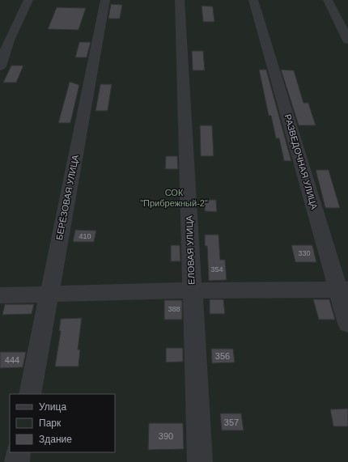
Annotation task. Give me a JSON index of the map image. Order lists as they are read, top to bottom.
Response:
{
  "streets": {
    "street": ["РАЗВЕДОЧНАЯ УЛИЦА", "БЕРЁЗОВАЯ УЛИЦА", "ЕЛОВАЯ УЛИЦА"]
  },
  "parks": ["СОК \"Прибрежный-2\""],
  "house_numbers": [
    "410",
    "330",
    "354",
    "388",
    "356",
    "444",
    "357",
    "390"
  ],
  "legend": ["Улица", "Парк", "Здание"]
}
